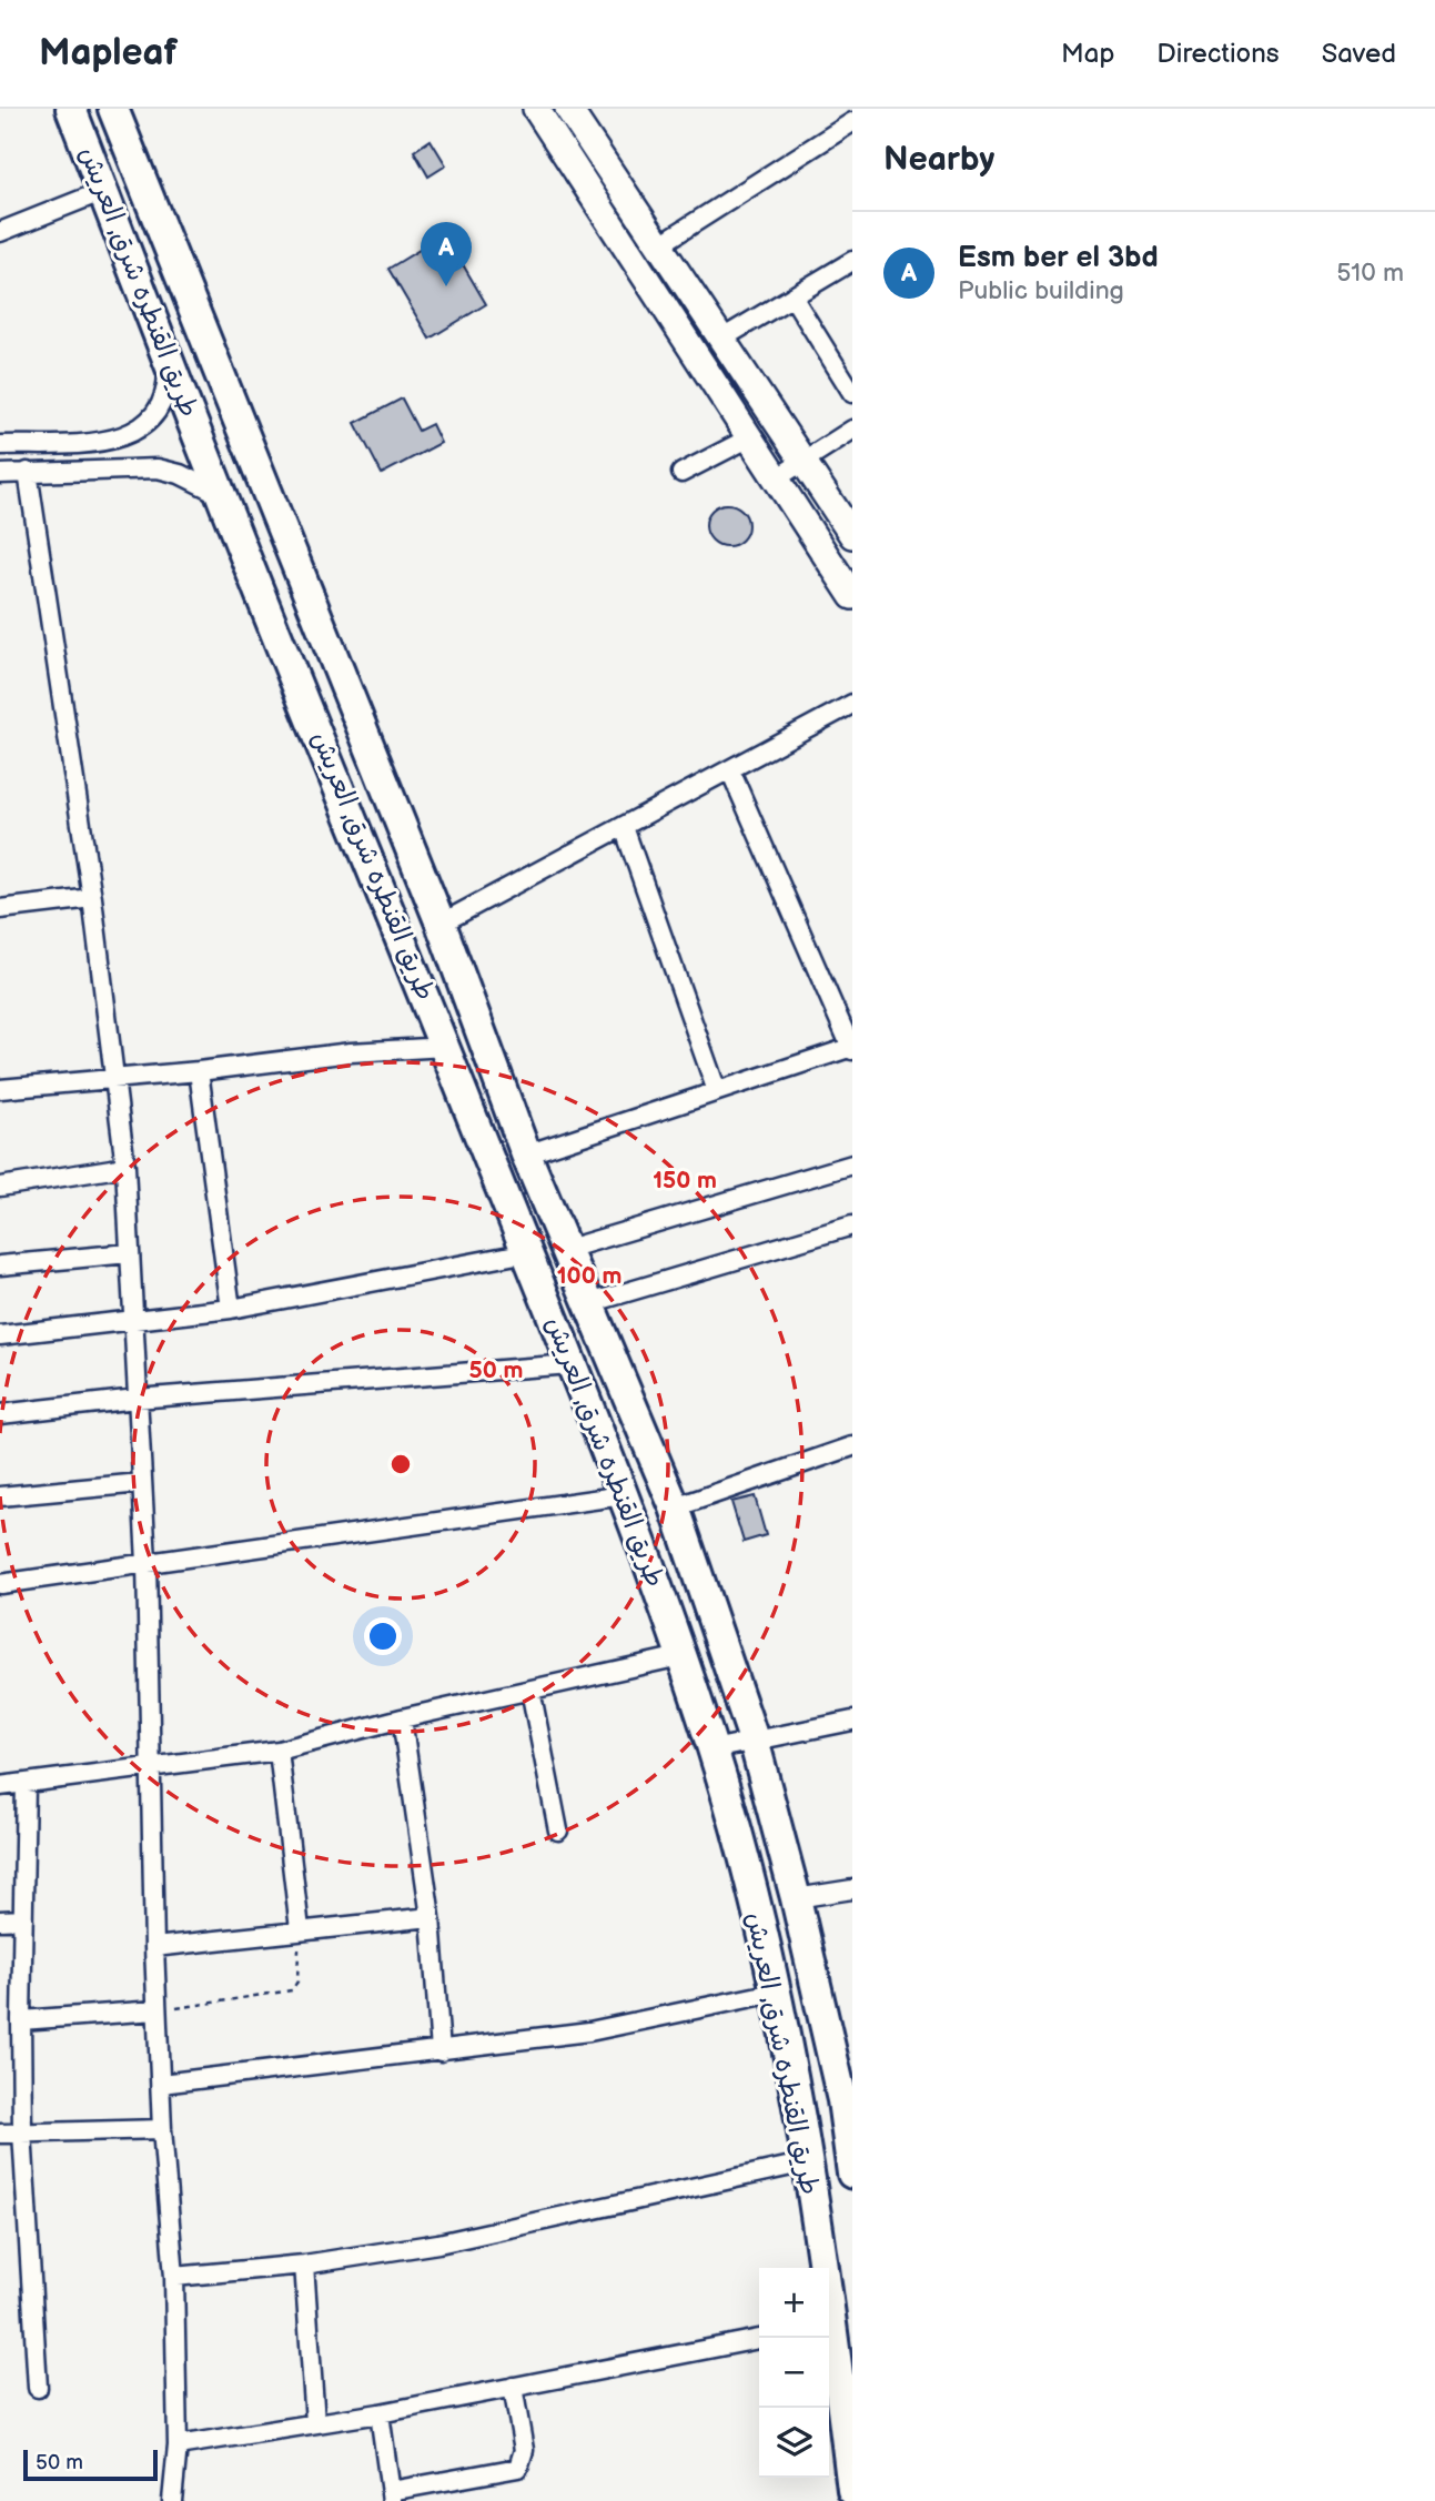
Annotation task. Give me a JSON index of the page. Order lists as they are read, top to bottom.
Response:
{
  "streets": {
    "highway": ["طريق القنطره شرق, العريش"]
  },
  "scale_bar": "50 m",
  "page": {
    "header": "Mapleaf",
    "nav": ["Map", "Directions", "Saved"],
    "heading": "Nearby",
    "list": [
      {
        "mark": "A",
        "name": "Esm ber el 3bd",
        "note": "Public building",
        "value": "510 m"
      }
    ],
    "pins": "A",
    "map_buttons": ["+", "−"],
    "scale": "50 m"
  },
  "rings": ["150 m", "100 m", "50 m"]
}
